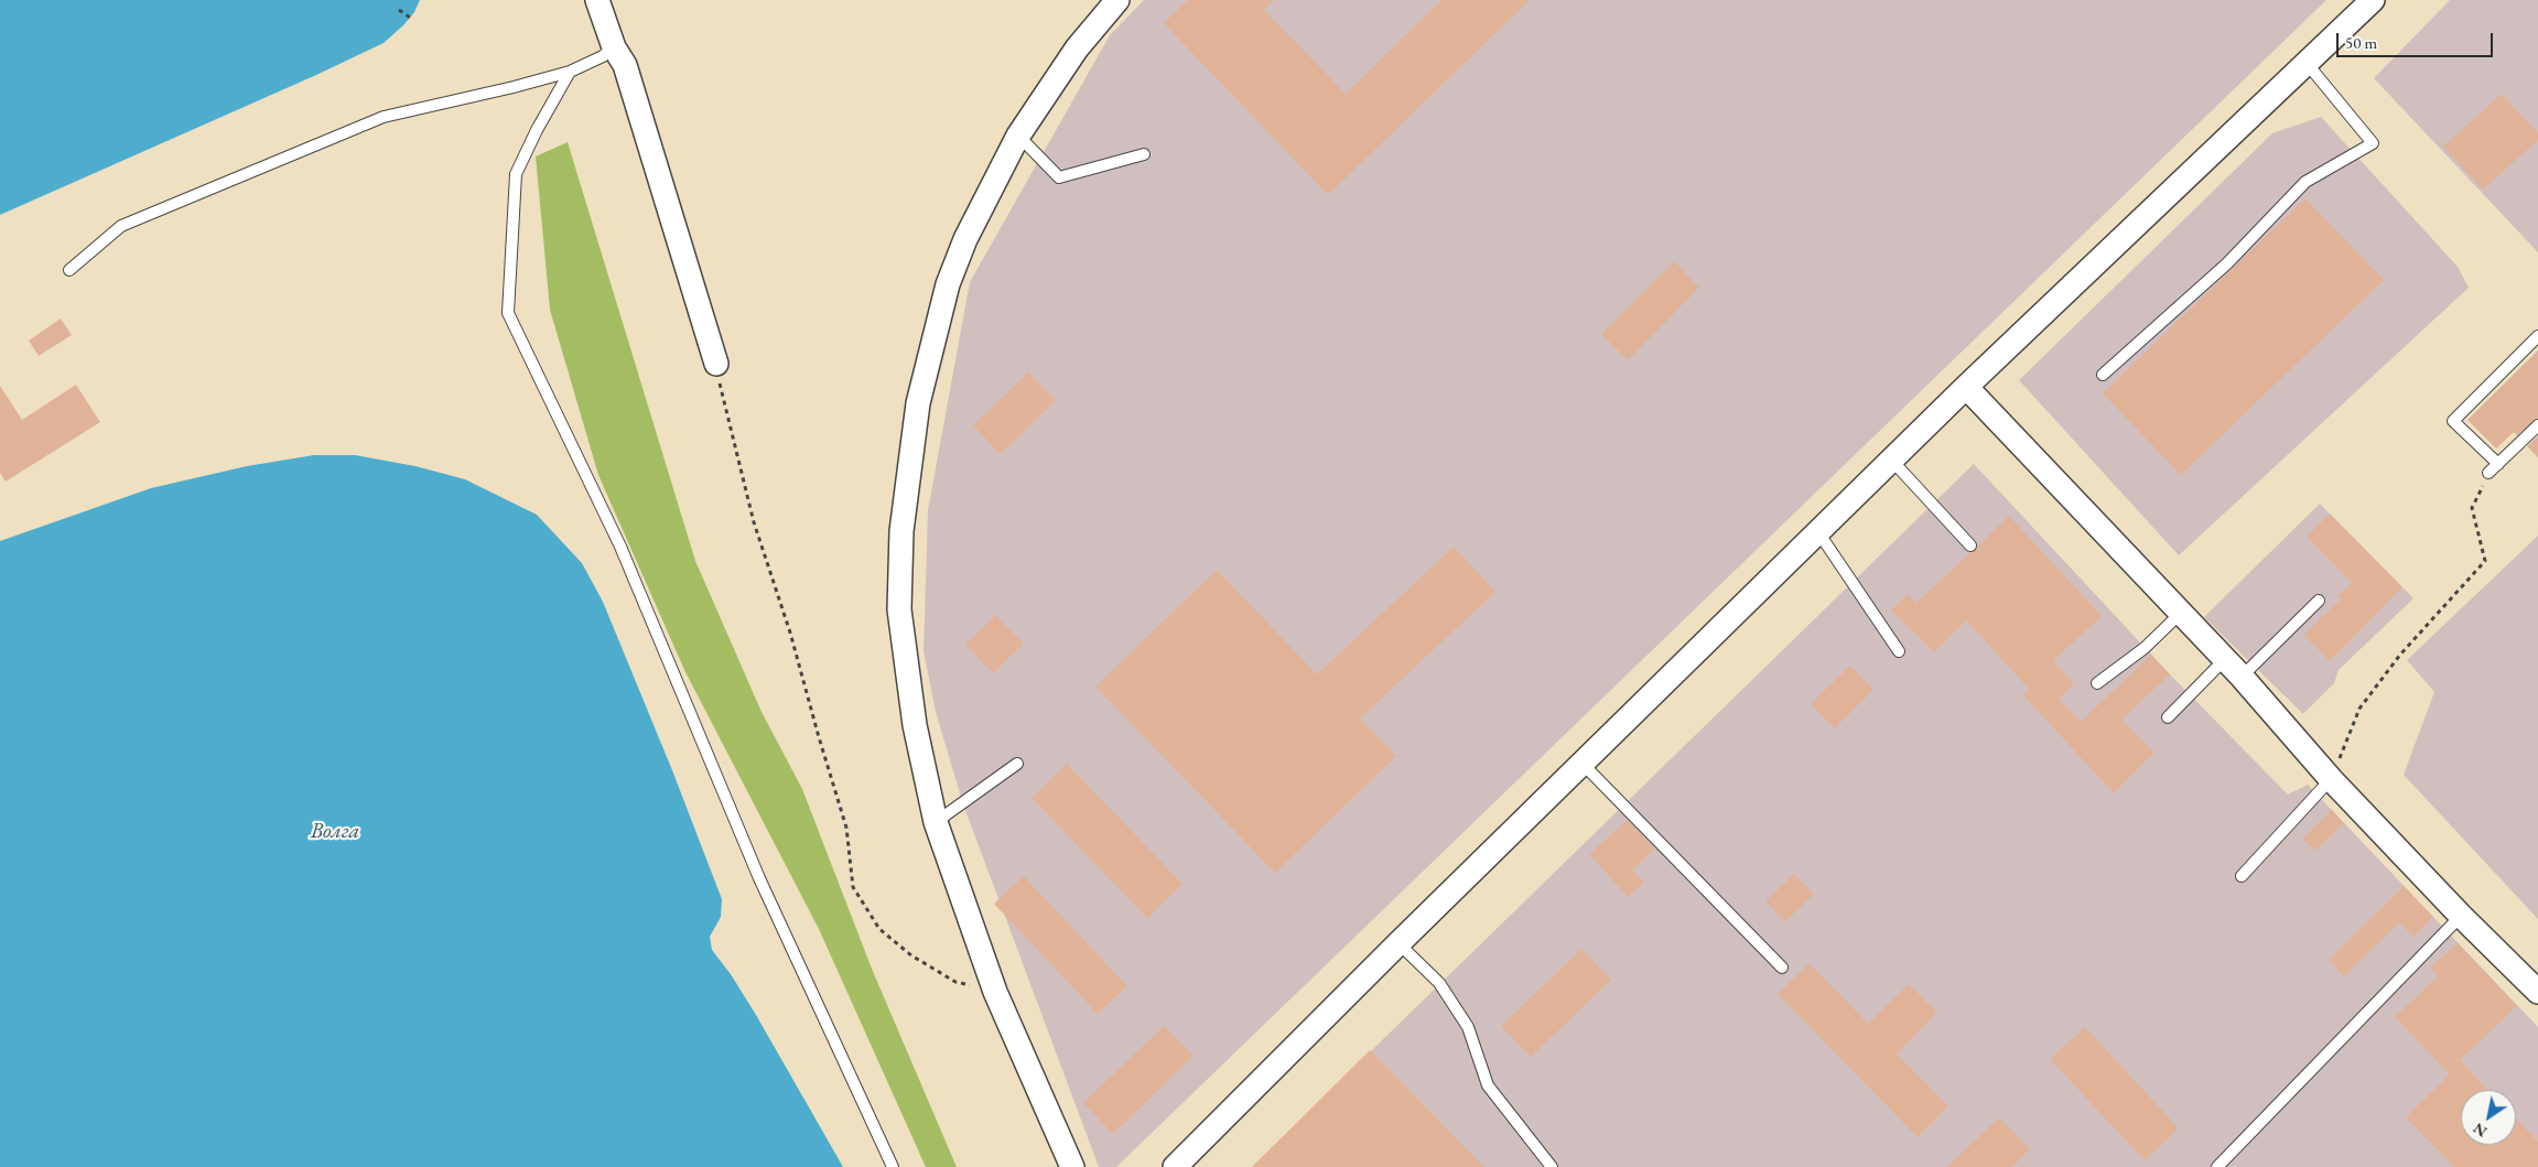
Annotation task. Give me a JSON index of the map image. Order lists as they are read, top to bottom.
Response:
{
  "water": ["Волга"],
  "scale_bar": "50 m",
  "north": "bottom left"
}
